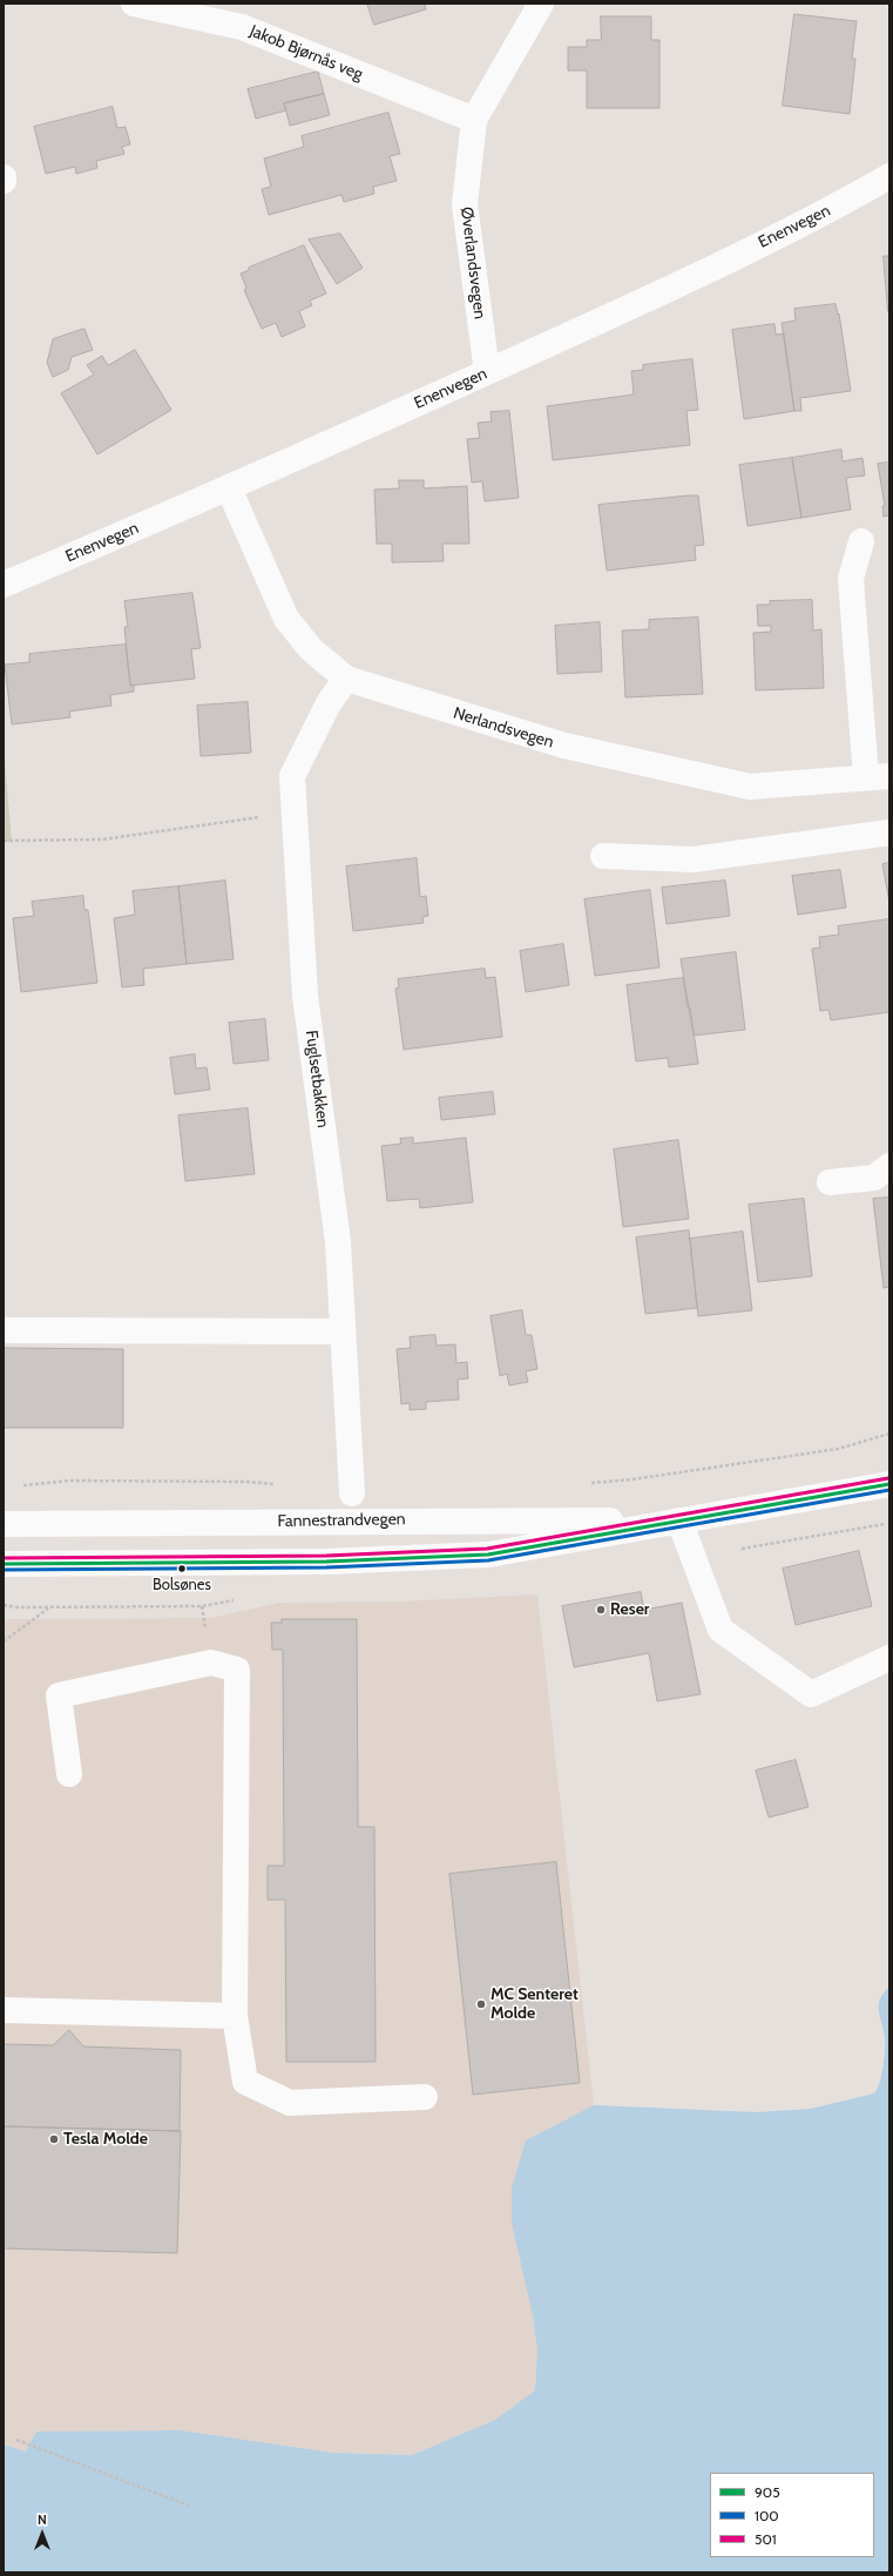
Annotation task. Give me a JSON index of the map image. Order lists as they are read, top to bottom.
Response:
{
  "streets": {
    "main road": [
      "Jakob Bjørnås veg",
      "Enenvegen",
      "Øverlandsvegen",
      "Nerlandsvegen",
      "Fuglsetbakken",
      "Fannestrandvegen"
    ]
  },
  "crossings": [
    ["Jakob Bjørnås veg", "Øverlandsvegen"],
    ["Enenvegen", "Øverlandsvegen"],
    ["Enenvegen", "Nerlandsvegen"],
    ["Nerlandsvegen", "Fuglsetbakken"]
  ],
  "places": [
    "Bolsønes",
    "Reser",
    "MC Senteret Molde",
    "Tesla Molde"
  ],
  "lines": ["transit line 501", "transit line 905", "transit line 100"],
  "legend": ["905", "100", "501"],
  "north": "top"
}
